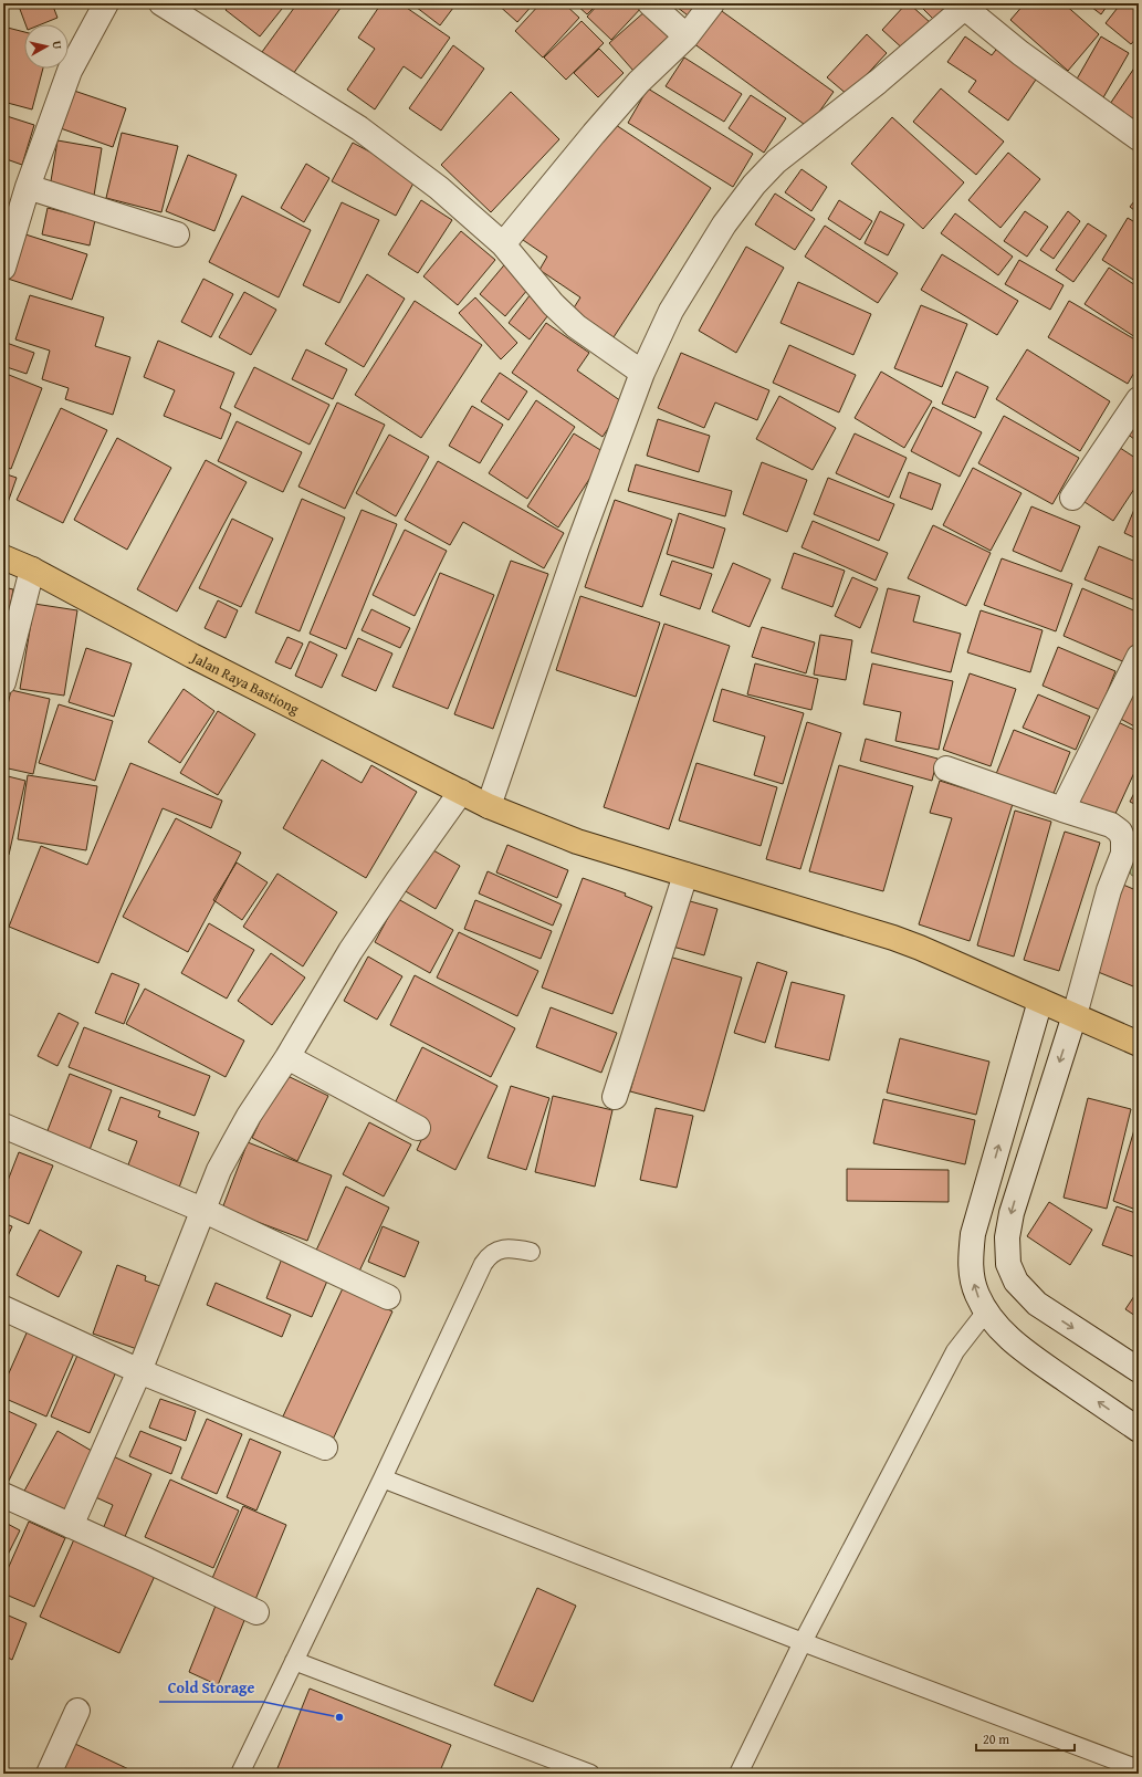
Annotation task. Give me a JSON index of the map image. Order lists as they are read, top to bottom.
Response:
{
  "streets": {
    "highway": ["Jalan Raya Bastiong"]
  },
  "places": ["Cold Storage"],
  "scale_bar": "20 m",
  "north": "right"
}
